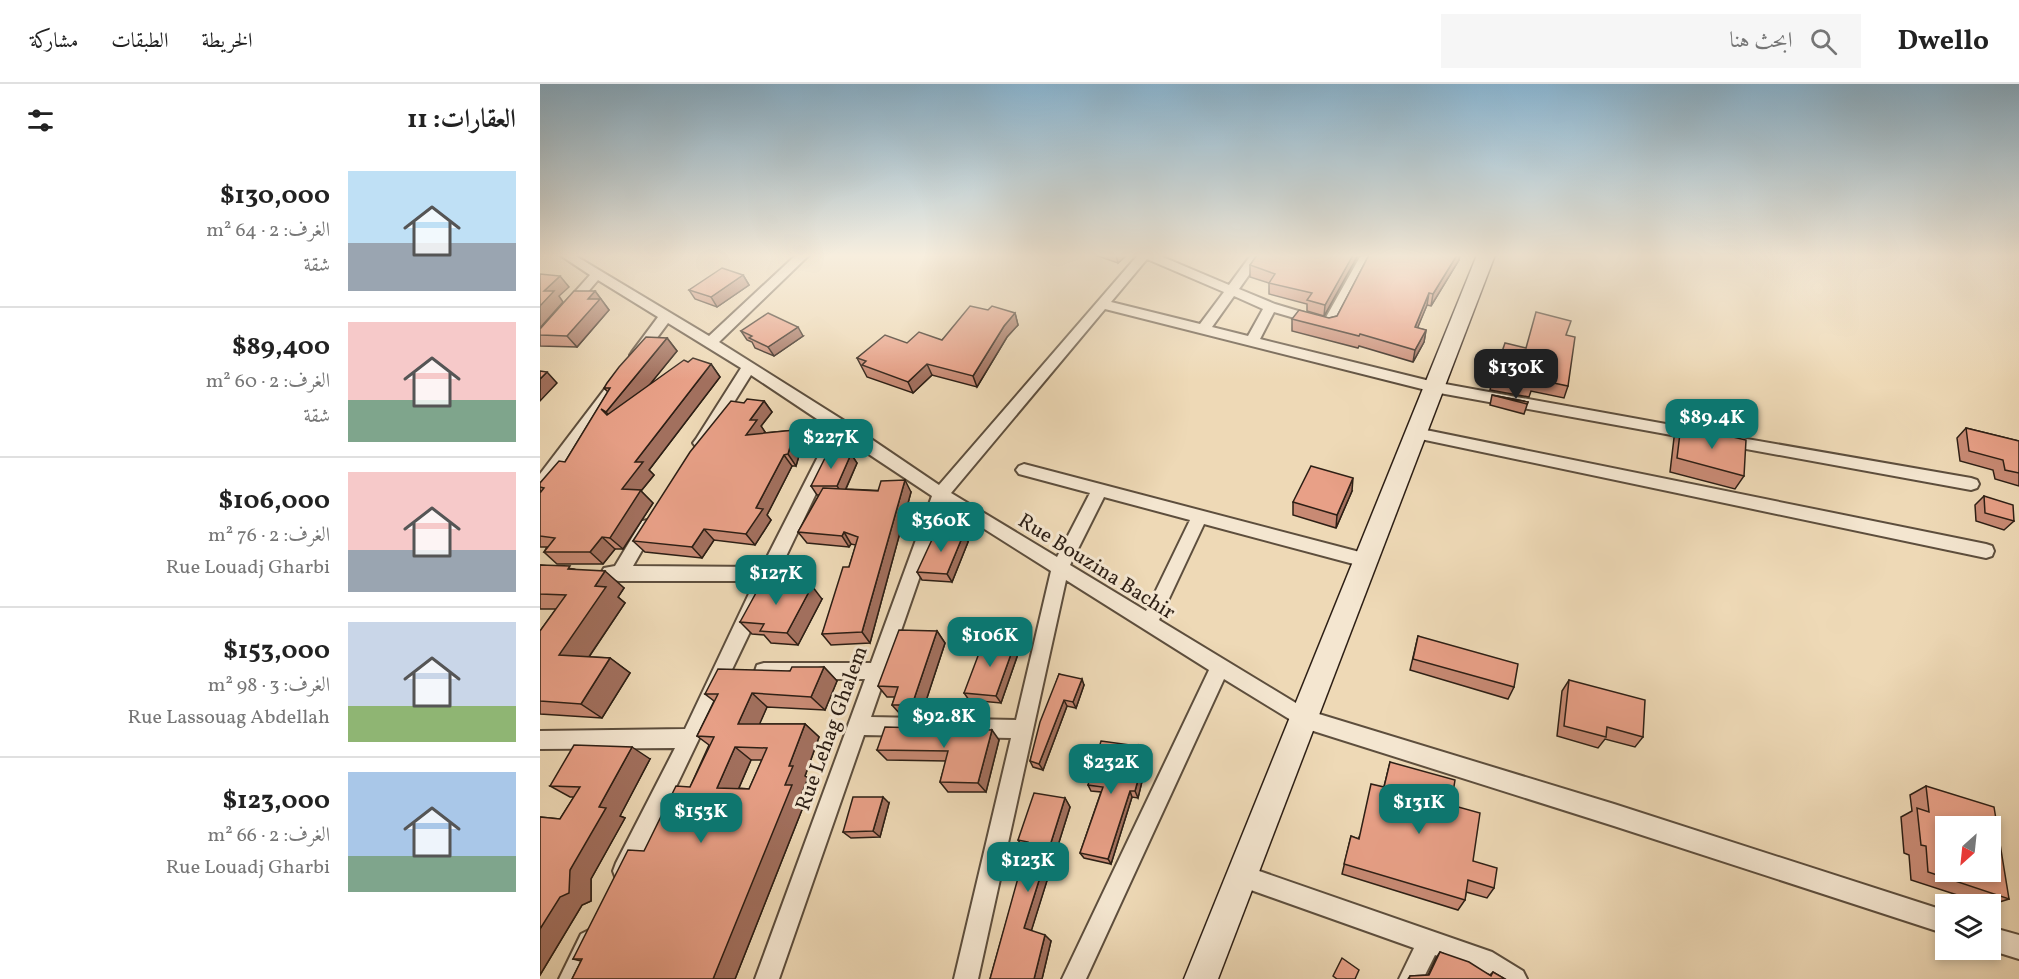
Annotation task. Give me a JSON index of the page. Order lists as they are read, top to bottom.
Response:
{
  "streets": {
    "street": ["Rue Bouzina Bachir", "Rue Lehag Ghalem"]
  },
  "crossings": [
    ["Rue Bouzina Bachir", "Rue Lehag Ghalem"]
  ],
  "north": "bottom left",
  "page": {
    "header": "Dwello",
    "search": "ابحث هنا",
    "nav": ["الخريطة", "الطبقات", "مشاركة"],
    "heading": "العقارات: 11",
    "list": [
      {
        "name": "$130,000",
        "note": "الغرف: 2 · 64 m² · شقة"
      },
      {
        "name": "$89,400",
        "note": "الغرف: 2 · 60 m² · شقة"
      },
      {
        "name": "$106,000",
        "note": "الغرف: 2 · 76 m² · Rue Louadj Gharbi"
      },
      {
        "name": "$153,000",
        "note": "الغرف: 3 · 98 m² · Rue Lassouag Abdellah"
      },
      {
        "name": "$123,000",
        "note": "الغرف: 2 · 66 m² · Rue Louadj Gharbi"
      }
    ],
    "price": [
      "$130K",
      "$89.4K",
      "$227K",
      "$360K",
      "$127K",
      "$106K",
      "$92.8K",
      "$232K",
      "$131K",
      "$153K",
      "$123K"
    ]
  }
}
